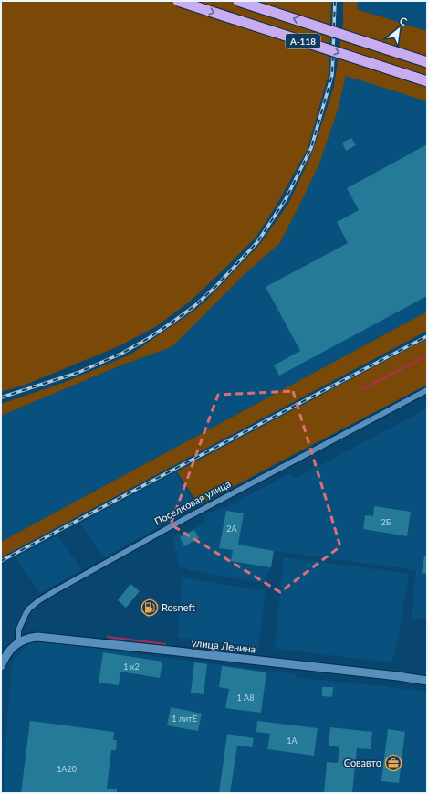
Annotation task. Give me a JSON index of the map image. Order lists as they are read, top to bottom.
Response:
{
  "streets": {
    "highway": ["А-118"],
    "street": ["Поселковая улица", "улица Ленина"]
  },
  "crossings": [
    ["Поселковая улица", "улица Ленина"]
  ],
  "places": {
    "fuel station": ["Rosneft"],
    "office": ["Совавто"]
  },
  "house_numbers": [
    "2Б",
    "2А",
    "1 к2",
    "1 А8",
    "1 литЕ",
    "1А",
    "1А20"
  ],
  "north": "top right"
}
